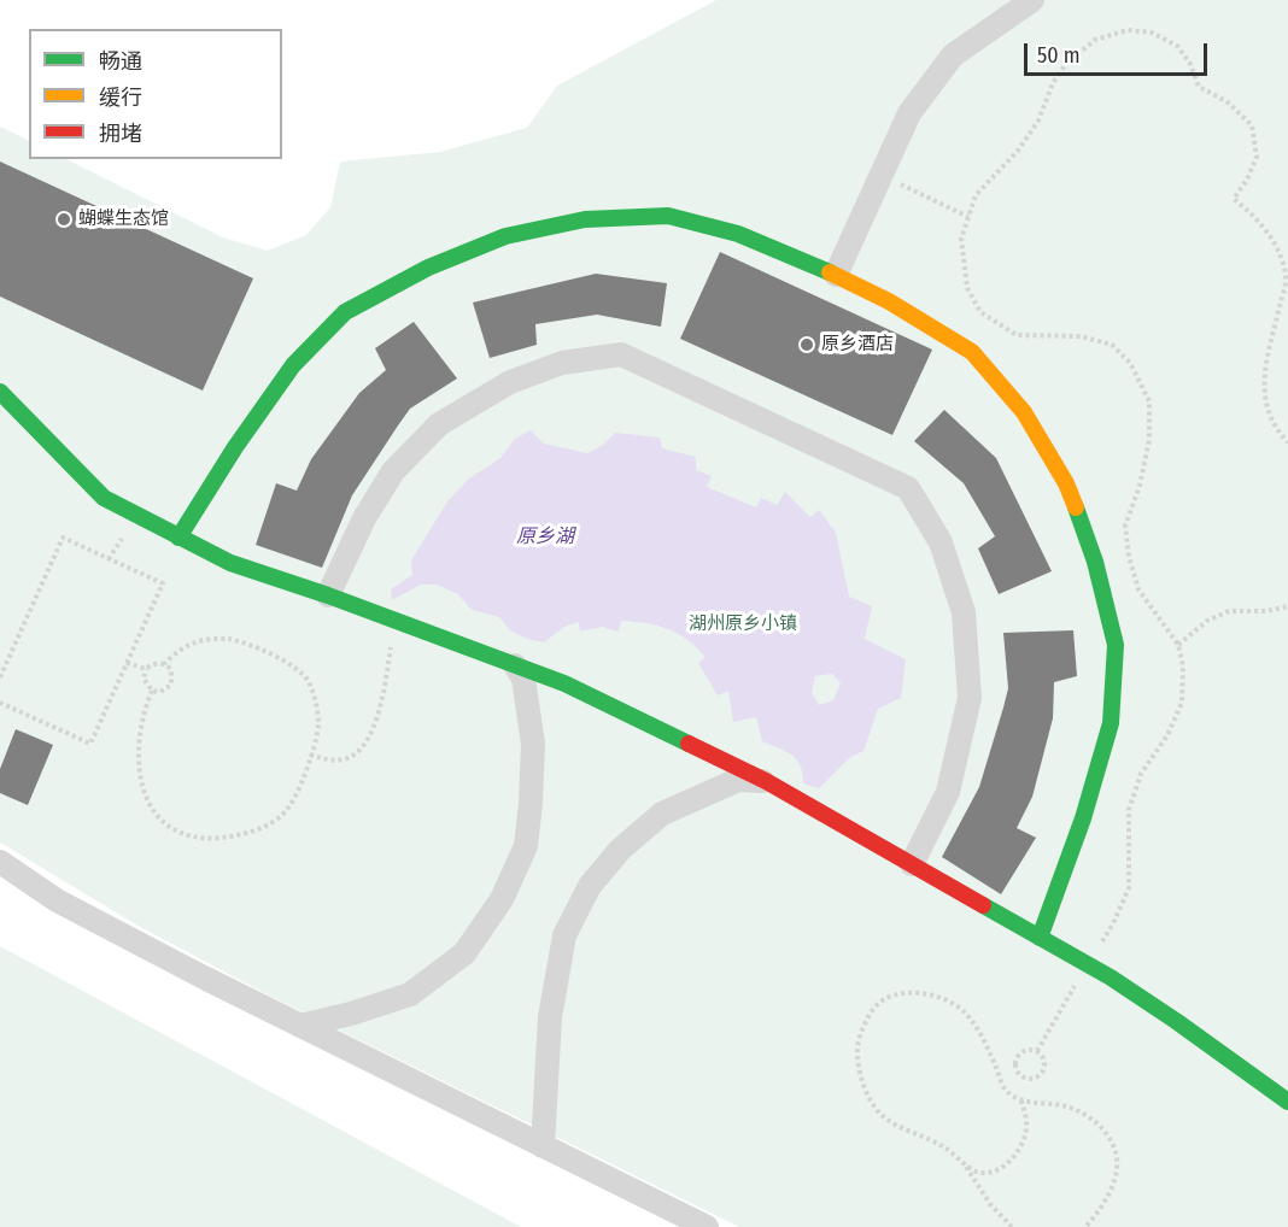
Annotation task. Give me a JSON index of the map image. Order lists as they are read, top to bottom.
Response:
{
  "water": ["原乡湖"],
  "parks": ["湖州原乡小镇"],
  "places": ["蝴蝶生态馆", "原乡酒店"],
  "legend": ["畅通", "缓行", "拥堵"],
  "scale_bar": "50 m"
}
